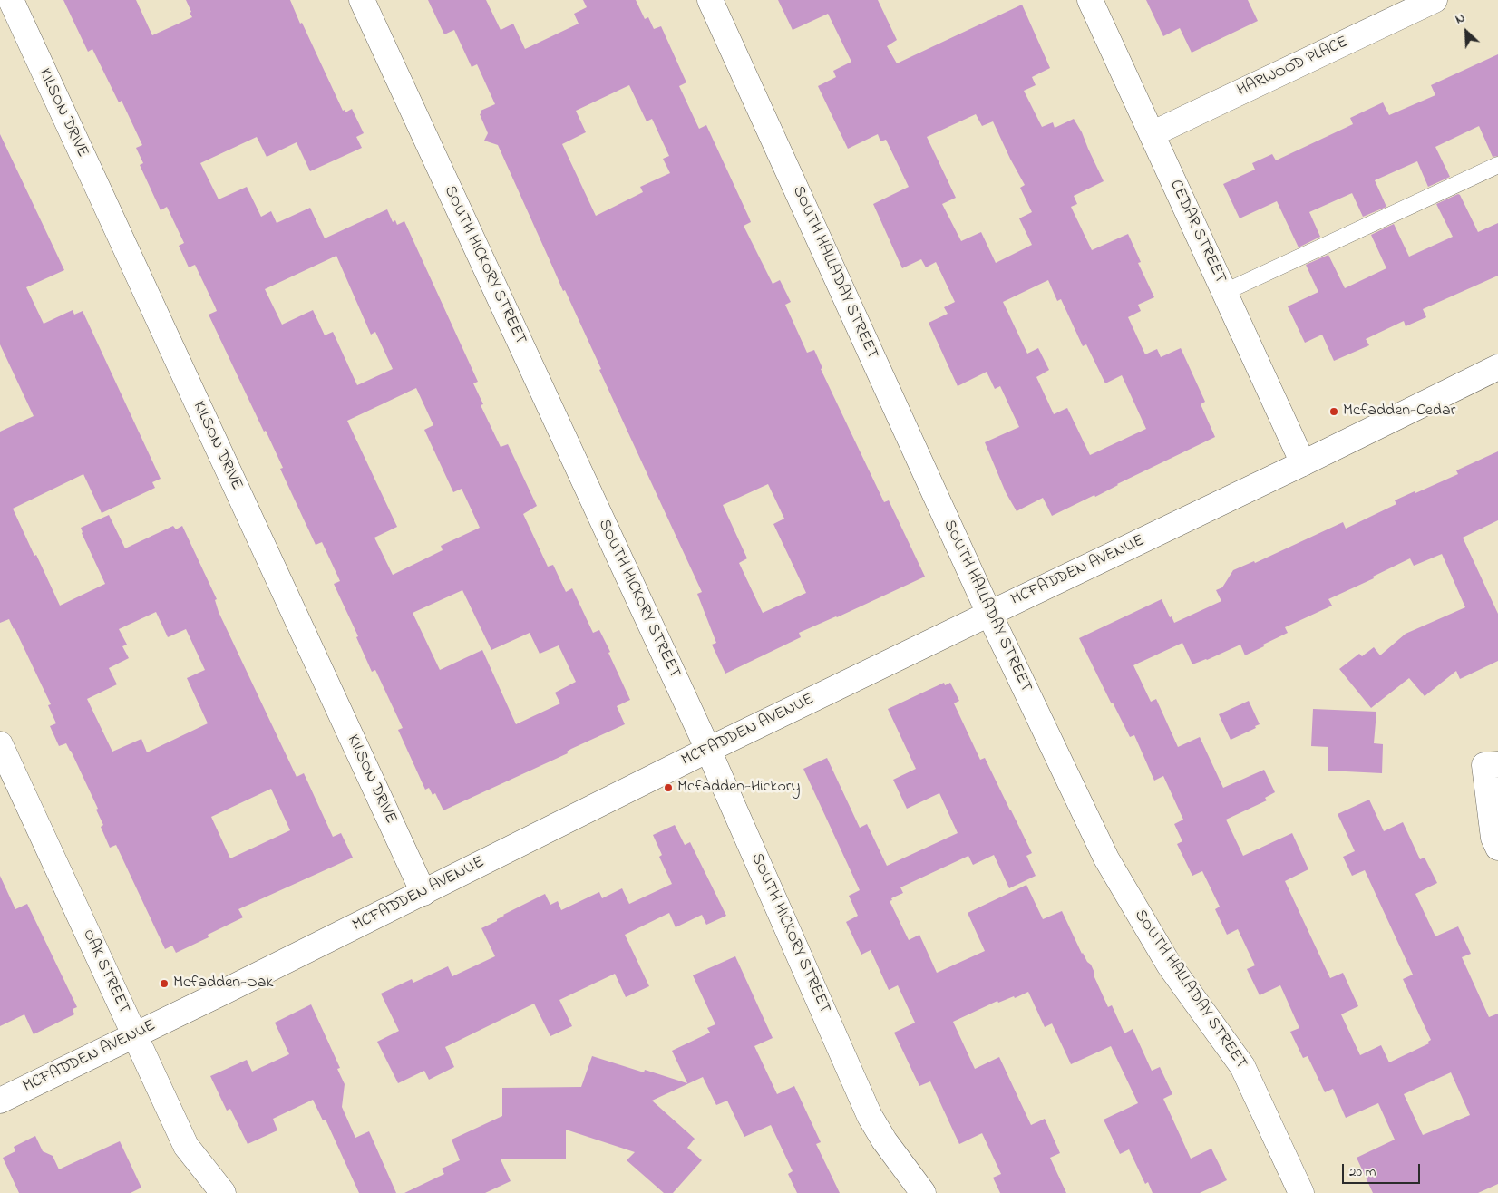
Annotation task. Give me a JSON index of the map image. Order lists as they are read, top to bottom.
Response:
{
  "streets": {
    "street": [
      "HARWOOD PLACE",
      "KILSON DRIVE",
      "CEDAR STREET",
      "SOUTH HICKORY STREET",
      "SOUTH HALLADAY STREET",
      "MCFADDEN AVENUE",
      "OAK STREET"
    ]
  },
  "crossings": [
    ["HARWOOD PLACE", "CEDAR STREET"],
    ["KILSON DRIVE", "MCFADDEN AVENUE"],
    ["CEDAR STREET", "MCFADDEN AVENUE"],
    ["SOUTH HICKORY STREET", "MCFADDEN AVENUE"],
    ["SOUTH HALLADAY STREET", "MCFADDEN AVENUE"],
    ["MCFADDEN AVENUE", "OAK STREET"]
  ],
  "places": ["Mcfadden-Cedar", "Mcfadden-Hickory", "Mcfadden-Oak"],
  "scale_bar": "20 m",
  "north": "top left"
}
